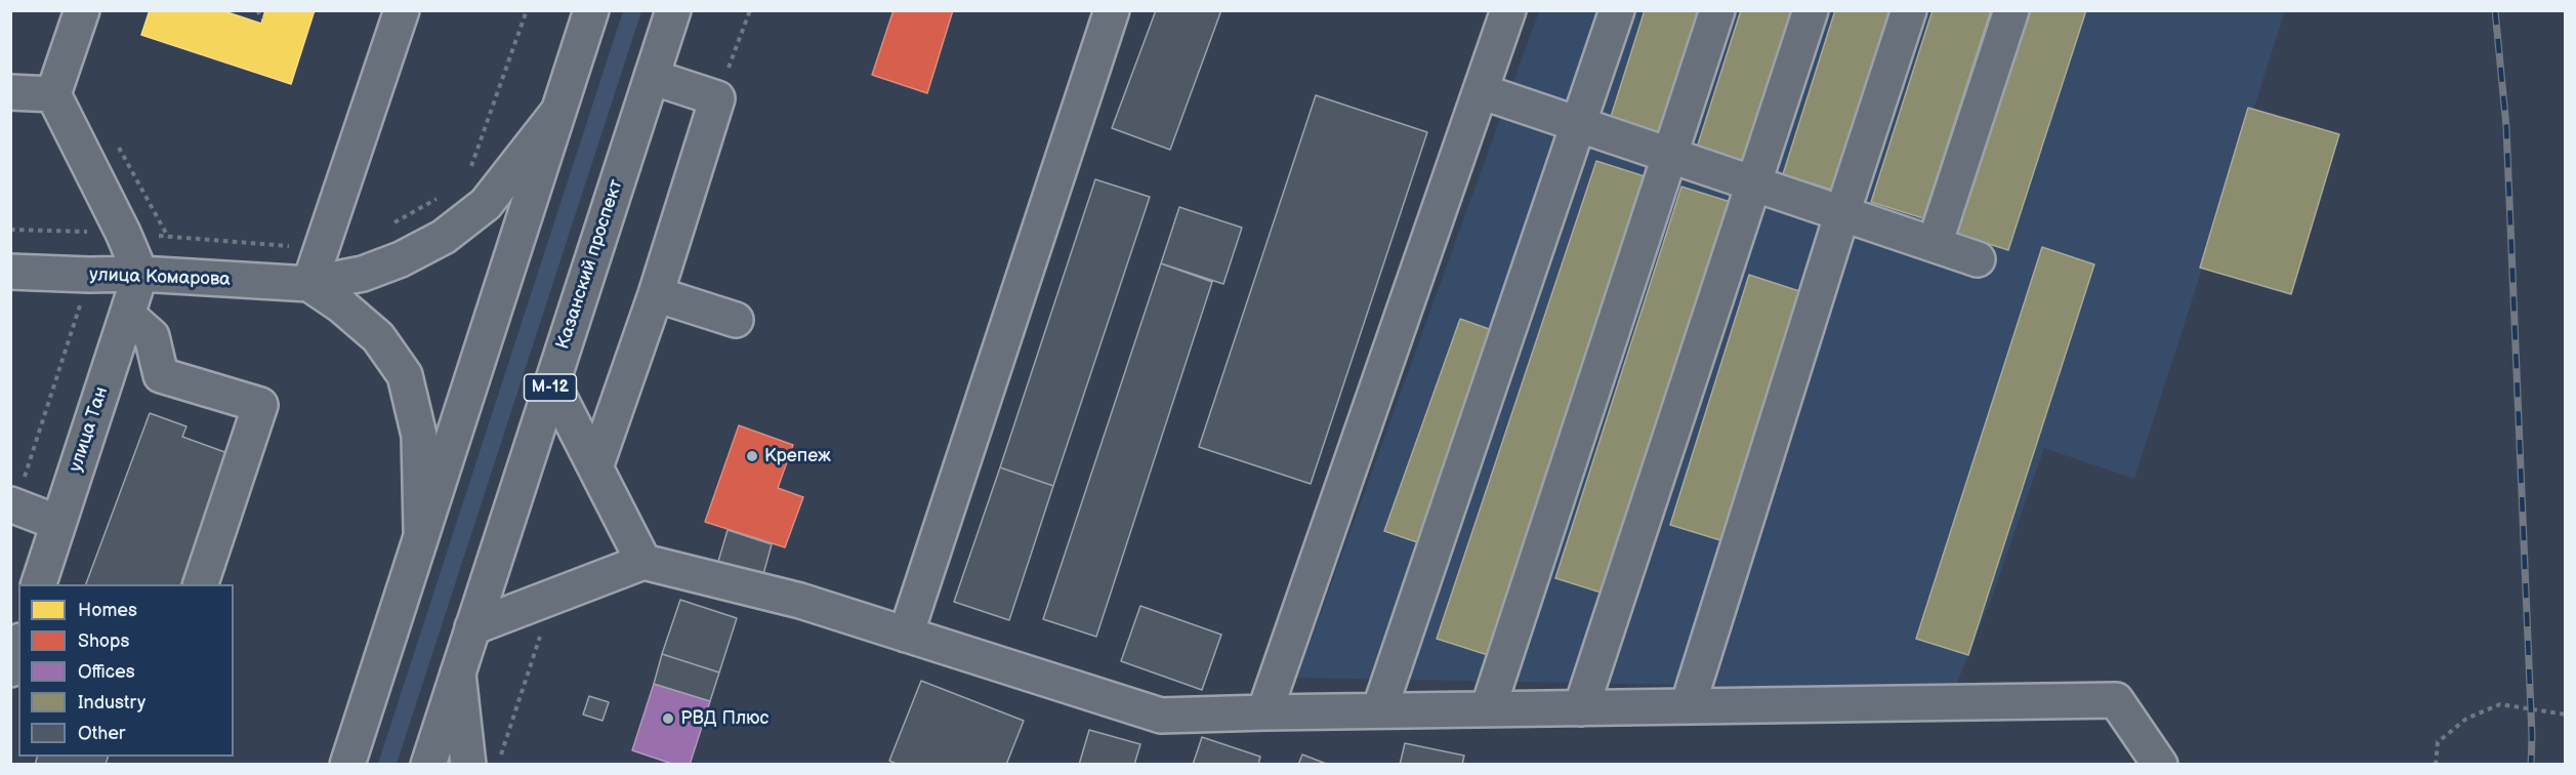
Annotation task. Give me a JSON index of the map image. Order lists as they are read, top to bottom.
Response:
{
  "streets": {
    "main road": [
      "Казанский проспект",
      "улица Комарова",
      "М-12",
      "улица Тан"
    ]
  },
  "crossings": [
    ["улица Комарова", "улица Тан"]
  ],
  "places": ["Крепеж", "РВД Плюс"],
  "legend": [
    "Homes",
    "Shops",
    "Offices",
    "Industry",
    "Other"
  ]
}
